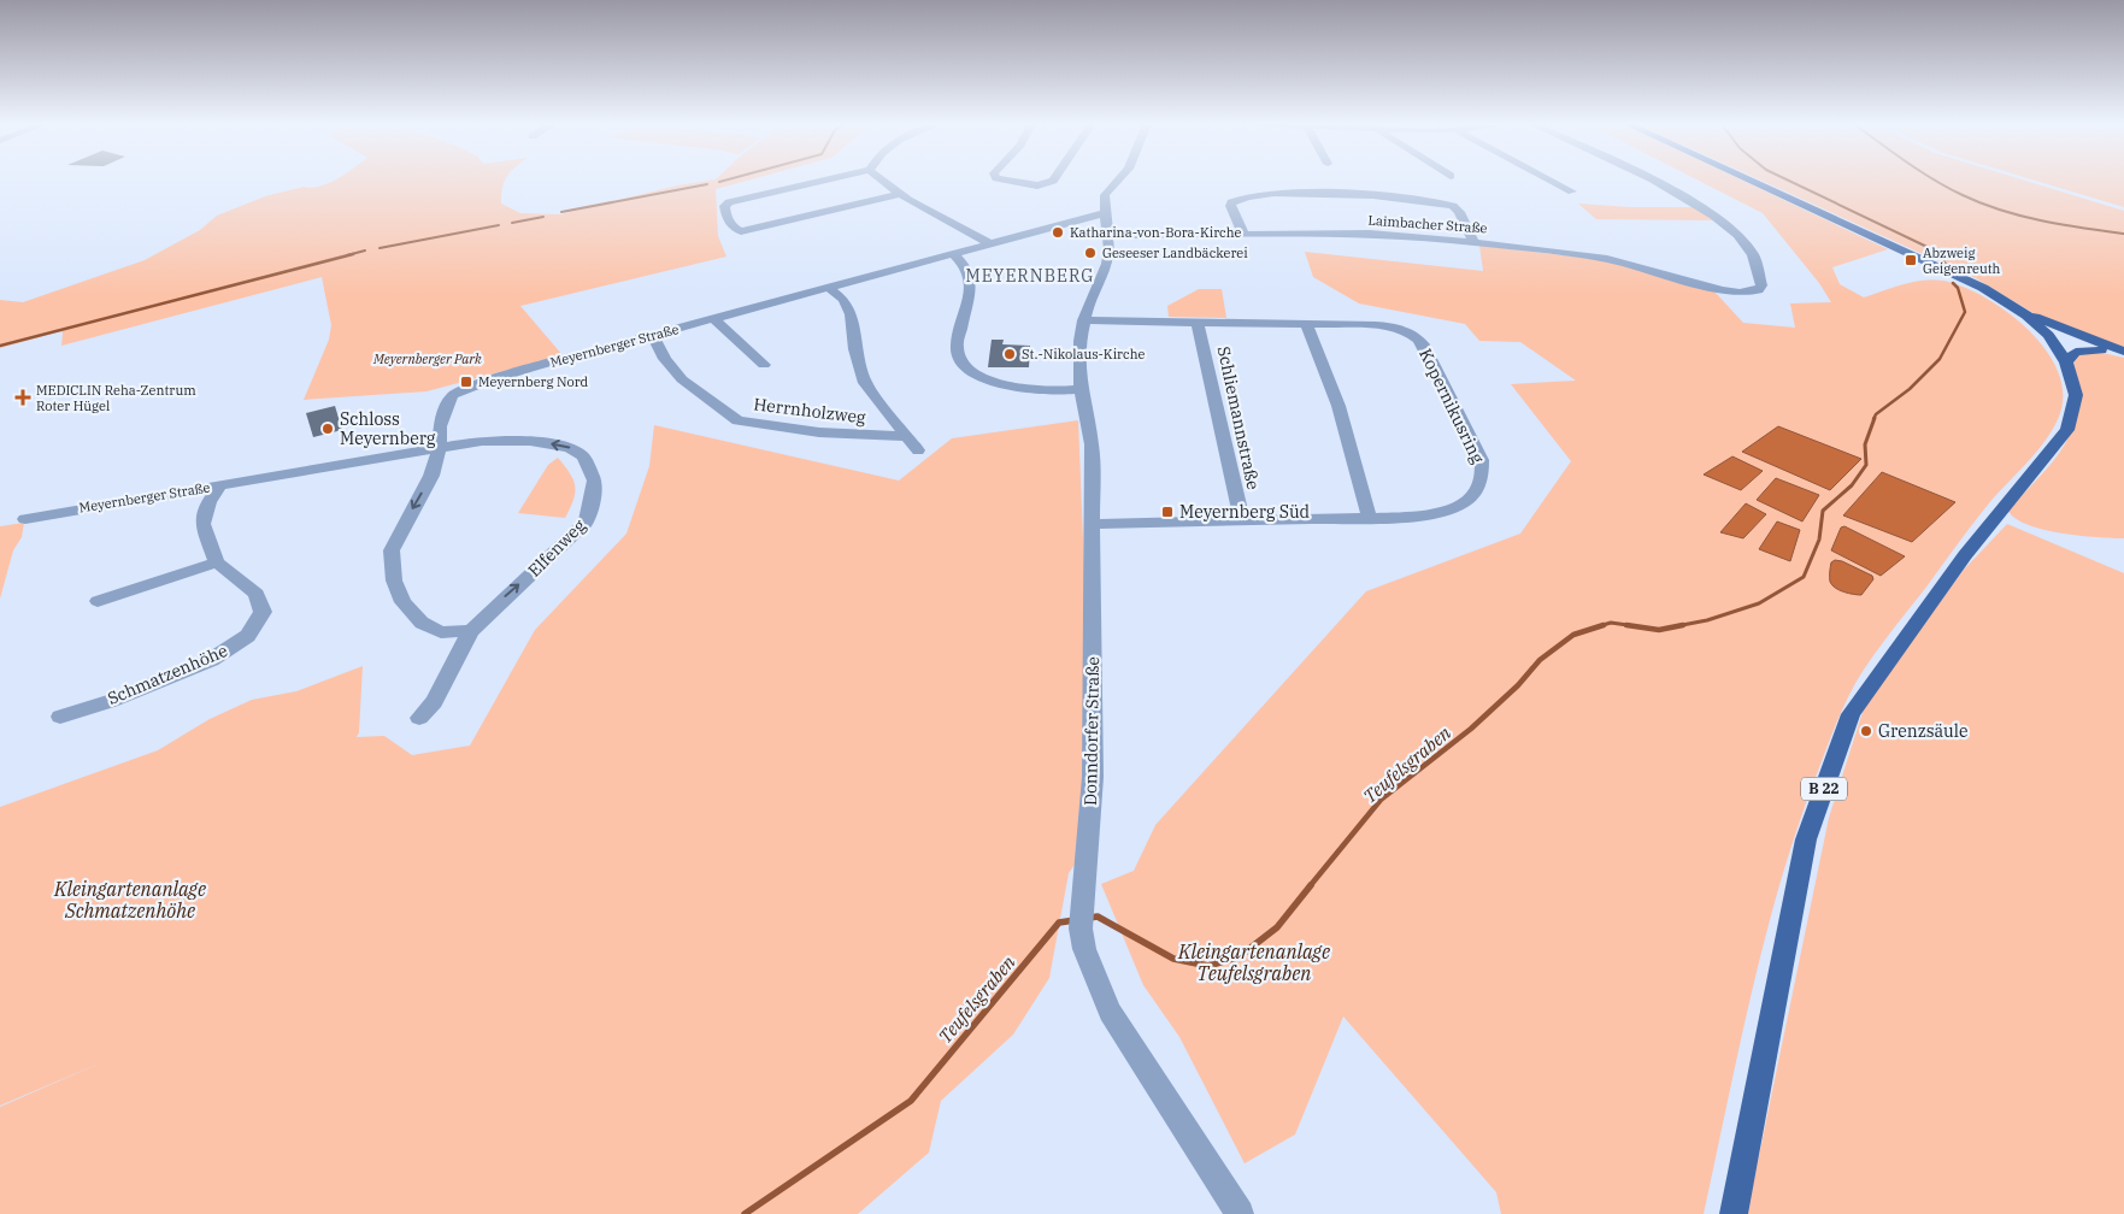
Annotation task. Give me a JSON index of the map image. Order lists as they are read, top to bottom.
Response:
{
  "streets": {
    "main road": ["B 22"],
    "street": [
      "Laimbacher Straße",
      "Meyernberger Straße",
      "Kopernikusring",
      "Herrnholzweg",
      "Schliemannstraße",
      "Elfenweg",
      "Schmatzenhöhe",
      "Donndorfer Straße"
    ]
  },
  "crossings": [
    ["Laimbacher Straße", "Donndorfer Straße"],
    ["Meyernberger Straße", "Herrnholzweg"],
    ["Meyernberger Straße", "Elfenweg"],
    ["Meyernberger Straße", "Donndorfer Straße"],
    ["Kopernikusring", "Schliemannstraße"],
    ["Kopernikusring", "Donndorfer Straße"]
  ],
  "districts": ["MEYERNBERG"],
  "water": ["Teufelsgraben"],
  "parks": ["Meyernberger Park", "Kleingartenanlage Schmatzenhöhe", "Kleingartenanlage Teufelsgraben"],
  "places": {
    "other": [
      "Katharina-von-Bora-Kirche",
      "Geseeser Landbäckerei",
      "St.-Nikolaus-Kirche",
      "Schloss Meyernberg",
      "Grenzsäule"
    ],
    "transit": ["Abzweig Geigenreuth", "Meyernberg Nord", "Meyernberg Süd"],
    "health": ["MEDICLIN Reha-Zentrum Roter Hügel"]
  }
}
